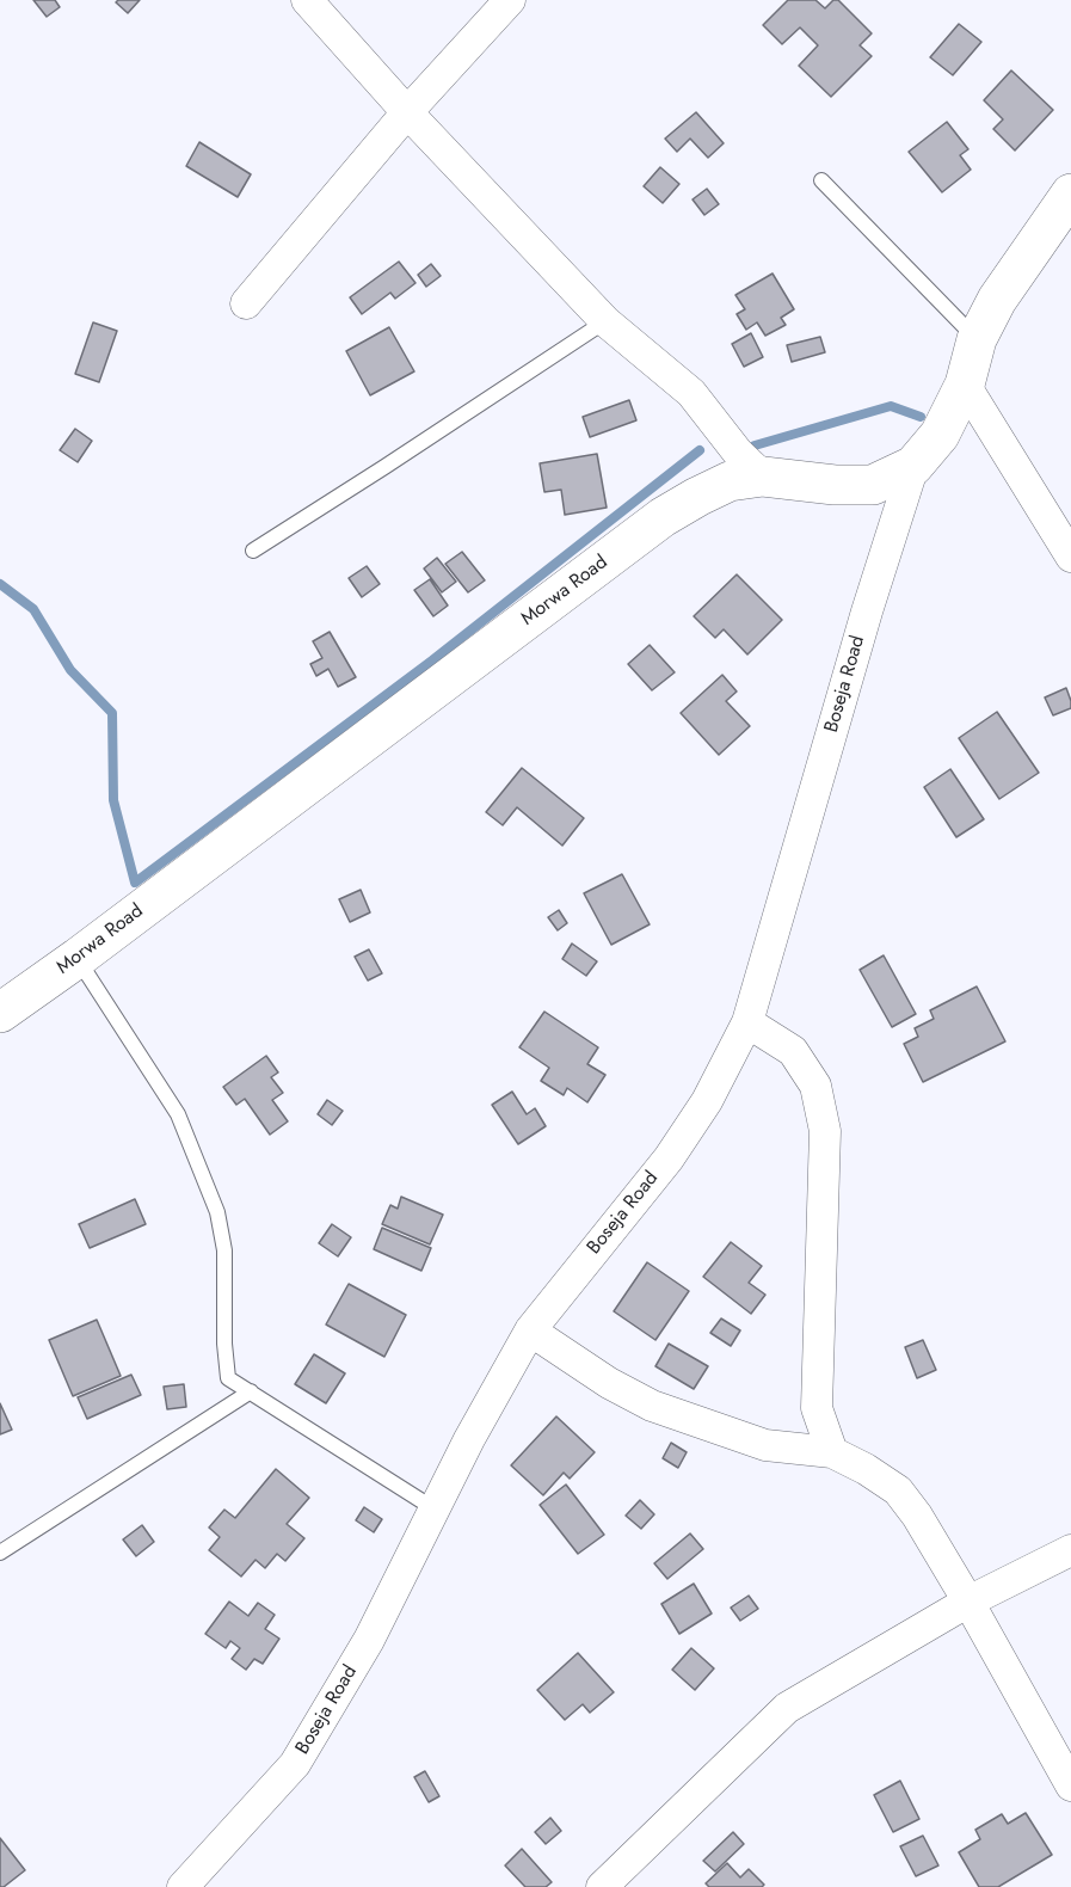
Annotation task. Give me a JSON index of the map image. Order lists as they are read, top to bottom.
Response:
{
  "streets": {
    "main road": ["Morwa Road"],
    "street": ["Boseja Road"]
  },
  "crossings": [
    ["Morwa Road", "Boseja Road"]
  ]
}
